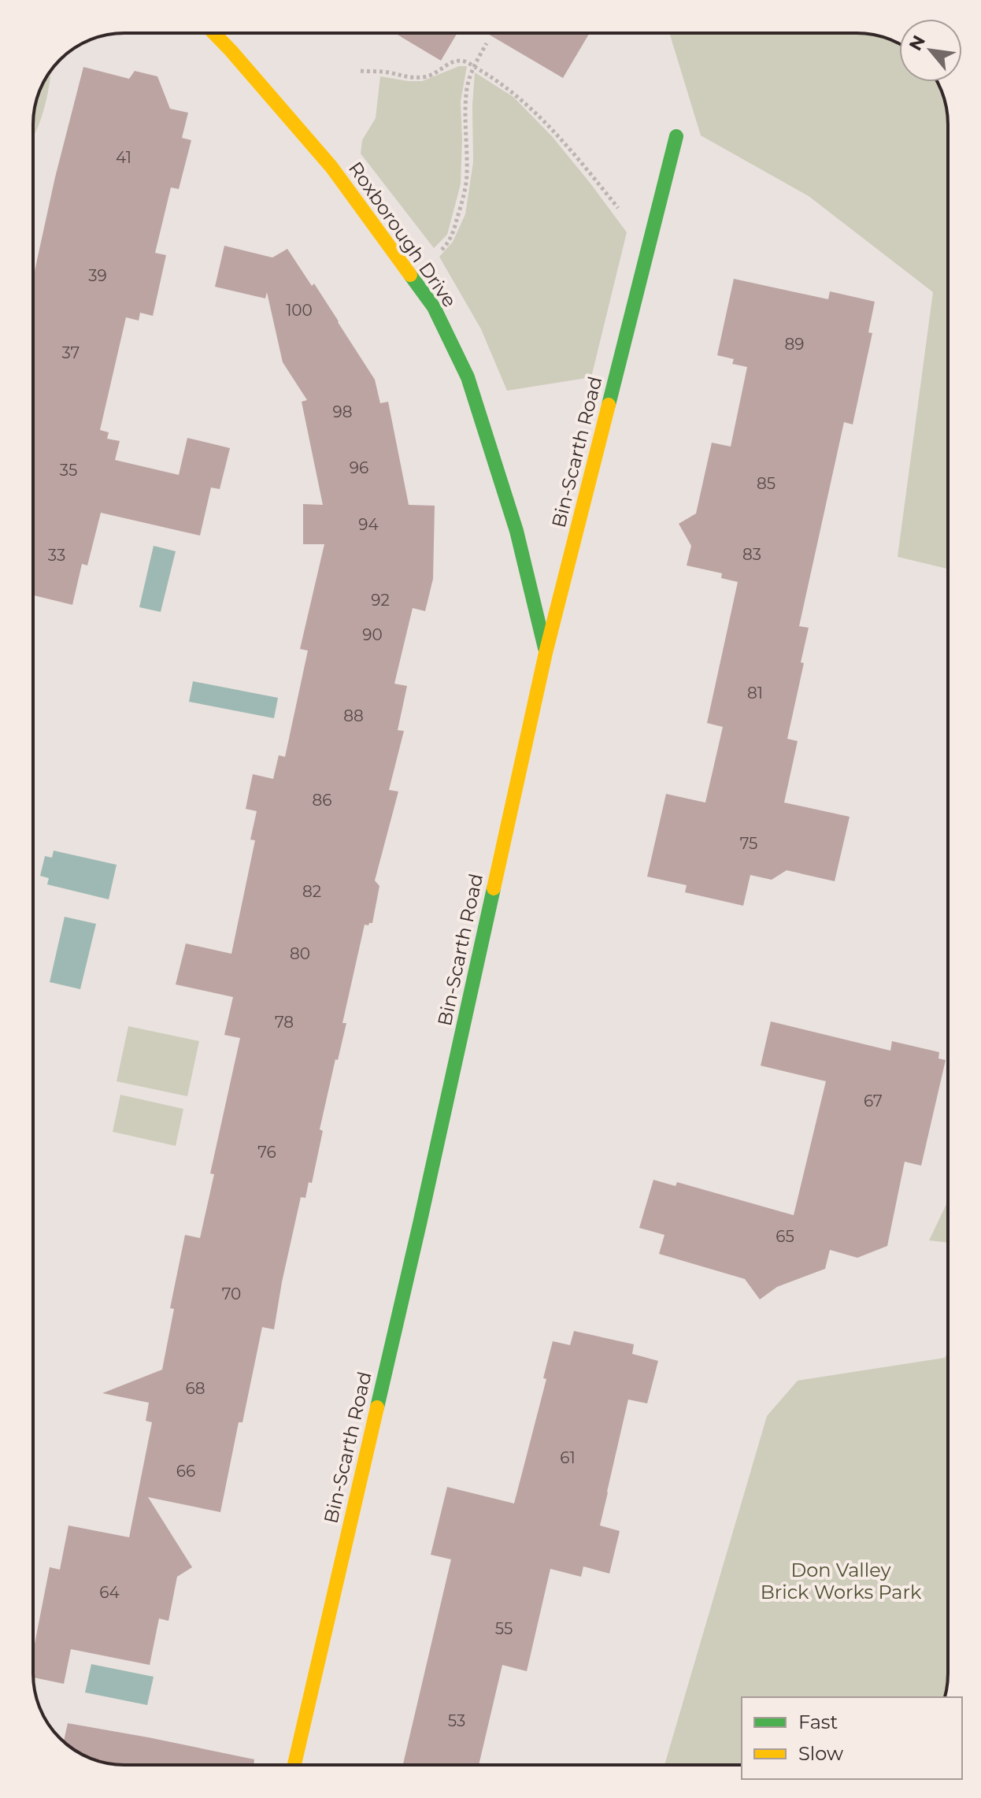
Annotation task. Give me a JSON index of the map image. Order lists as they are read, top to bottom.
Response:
{
  "streets": {
    "street": ["Roxborough Drive", "Bin-Scarth Road"]
  },
  "crossings": [
    ["Roxborough Drive", "Bin-Scarth Road"]
  ],
  "parks": ["Don Valley Brick Works Park"],
  "house_numbers": [
    "41",
    "39",
    "100",
    "89",
    "37",
    "98",
    "96",
    "35",
    "85",
    "94",
    "83",
    "33",
    "92",
    "90",
    "81",
    "88",
    "86",
    "75",
    "82",
    "80",
    "78",
    "67",
    "76",
    "65",
    "70",
    "68",
    "61",
    "66",
    "64",
    "55",
    "53"
  ],
  "legend": ["Fast", "Slow"],
  "north": "top left"
}
